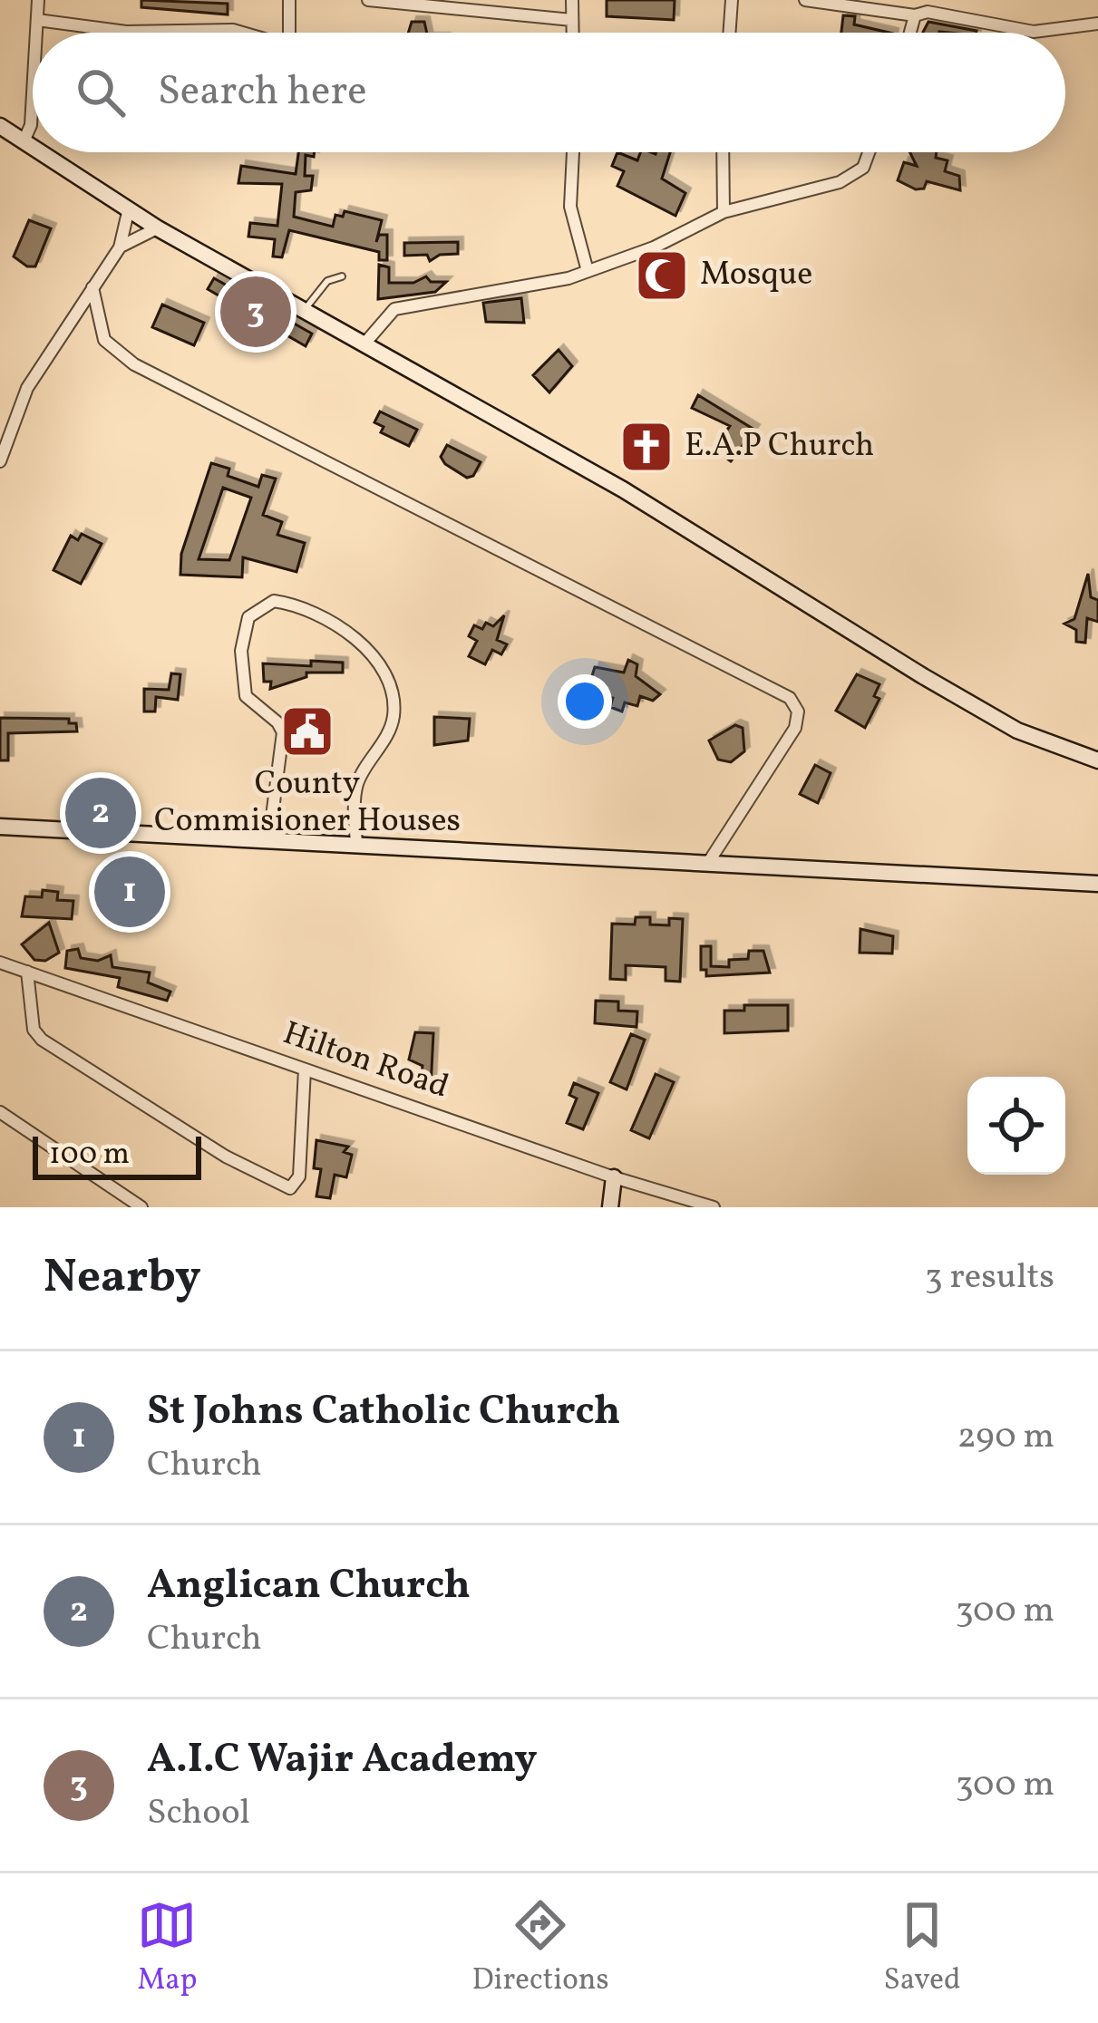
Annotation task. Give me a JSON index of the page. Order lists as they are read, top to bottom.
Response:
{
  "streets": {
    "street": ["Hilton Road"]
  },
  "places": {
    "mosque": ["Mosque"],
    "church": ["E.A.P Church"],
    "public building": ["County Commisioner Houses"]
  },
  "scale_bar": "100 m",
  "page": {
    "search": "Search here",
    "pins": ["3", "2", "1"],
    "scale": "100 m",
    "heading": ["Nearby", "3 results"],
    "list": [
      {
        "mark": "1",
        "name": "St Johns Catholic Church",
        "note": "Church",
        "value": "290 m"
      },
      {
        "mark": "2",
        "name": "Anglican Church",
        "note": "Church",
        "value": "300 m"
      },
      {
        "mark": "3",
        "name": "A.I.C Wajir Academy",
        "note": "School",
        "value": "300 m"
      }
    ],
    "nav": ["Map", "Directions", "Saved"]
  }
}
